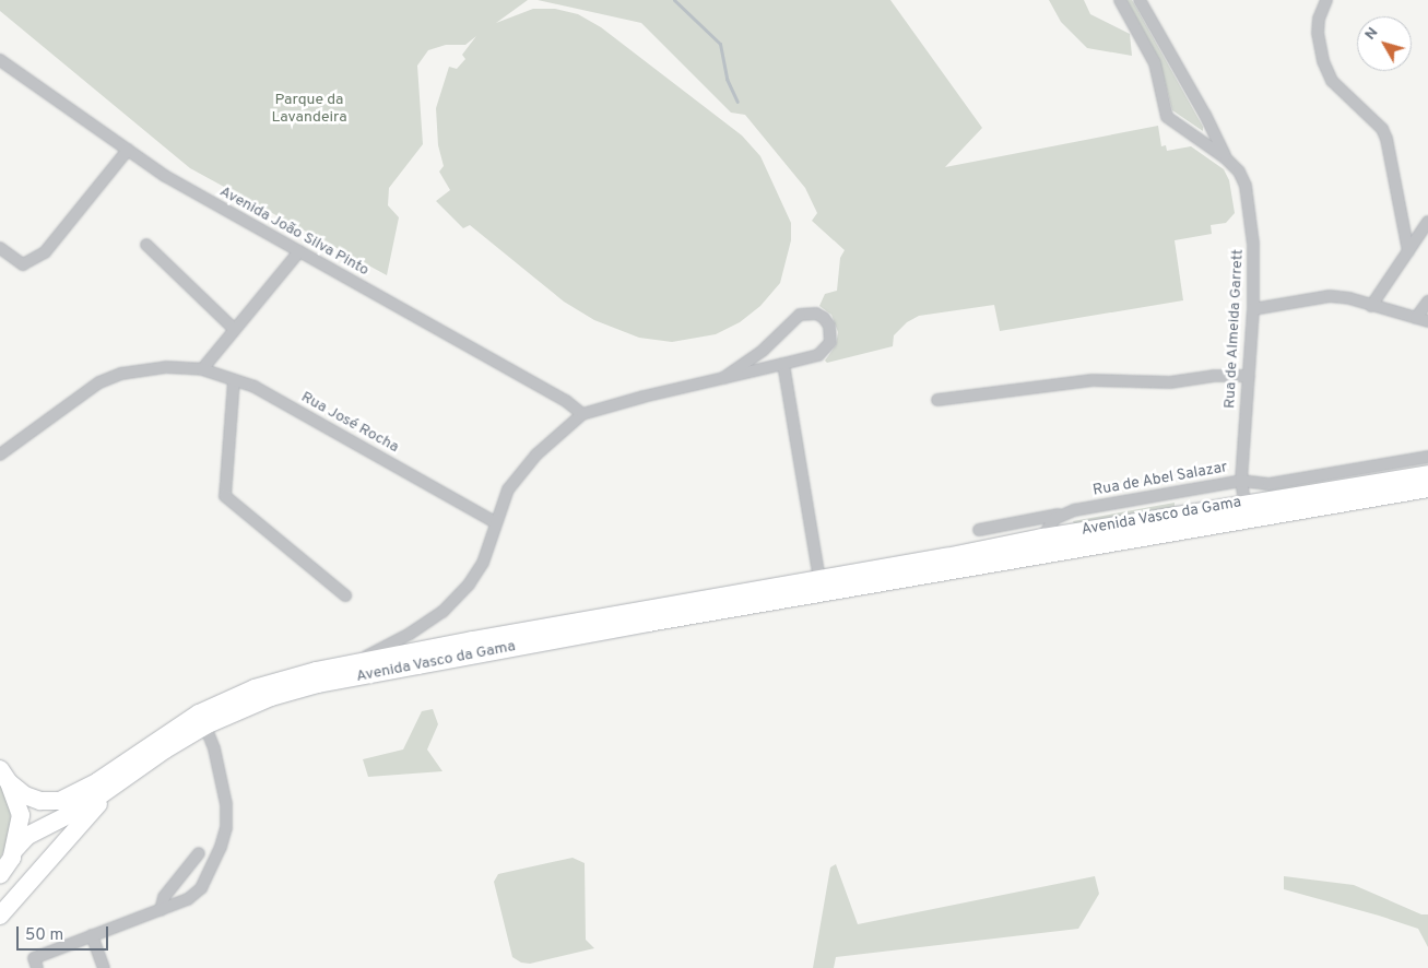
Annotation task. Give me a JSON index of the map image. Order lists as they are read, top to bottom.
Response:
{
  "streets": {
    "main road": ["Avenida Vasco da Gama"],
    "street": [
      "Avenida João Silva Pinto",
      "Rua de Almeida Garrett",
      "Rua José Rocha",
      "Rua de Abel Salazar"
    ]
  },
  "crossings": [
    ["Rua de Almeida Garrett", "Rua de Abel Salazar"],
    ["Rua de Almeida Garrett", "Avenida Vasco da Gama"]
  ],
  "parks": ["Parque da Lavandeira"],
  "scale_bar": "50 m",
  "north": "top left"
}
